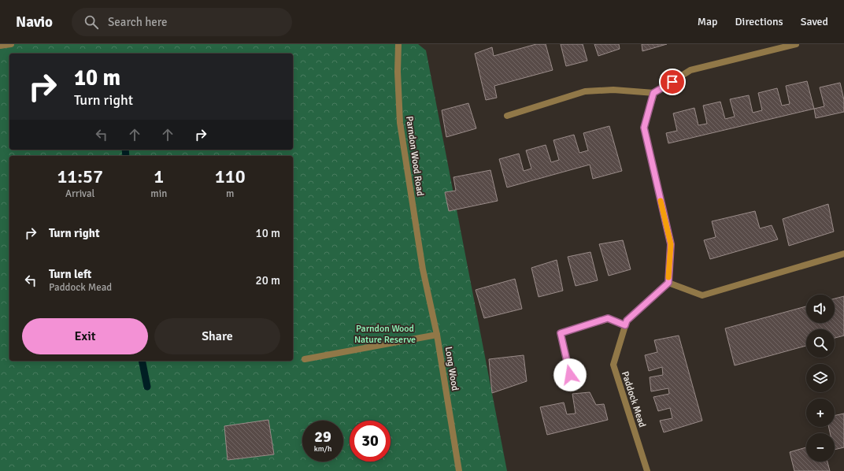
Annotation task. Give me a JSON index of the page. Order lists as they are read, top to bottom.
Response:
{
  "streets": {
    "street": ["Parndon Wood Road", "Long Wood", "Paddock Mead"]
  },
  "crossings": [
    ["Parndon Wood Road", "Long Wood"]
  ],
  "parks": ["Parndon Wood Nature Reserve"],
  "page": {
    "header": "Navio",
    "search": "Search here",
    "nav": ["Map", "Directions", "Saved"],
    "turn": ["10 m", "Turn right"],
    "eta": [
      "11:57",
      "Arrival",
      "1",
      "min",
      "110",
      "m"
    ],
    "list": [
      {
        "name": "Turn right",
        "value": "10 m"
      },
      {
        "name": "Turn left",
        "note": "Paddock Mead",
        "value": "20 m"
      }
    ],
    "map_buttons": ["+", "−"],
    "buttons": ["Exit", "Share"],
    "speed": "29 km/h",
    "limit": "30"
  }
}
